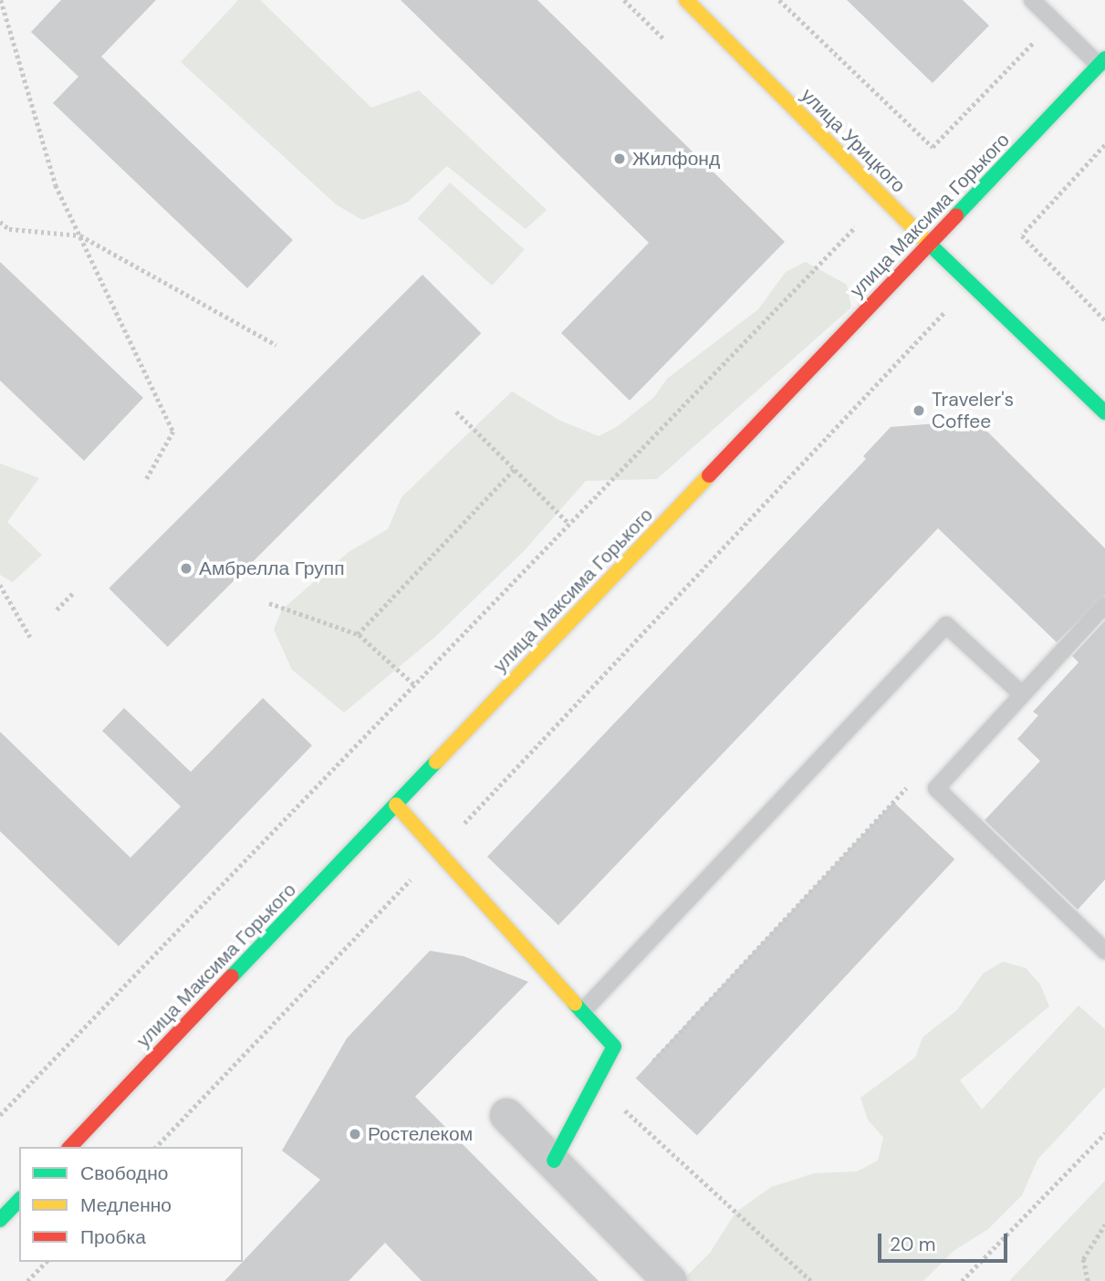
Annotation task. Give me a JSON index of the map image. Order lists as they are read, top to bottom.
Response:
{
  "streets": {
    "street": ["улица Урицкого", "улица Максима Горького"]
  },
  "crossings": [
    ["улица Урицкого", "улица Максима Горького"]
  ],
  "places": [
    "Жилфонд",
    "Traveler's Coffee",
    "Амбрелла Групп",
    "Ростелеком"
  ],
  "legend": ["Свободно", "Медленно", "Пробка"],
  "scale_bar": "20 m"
}
